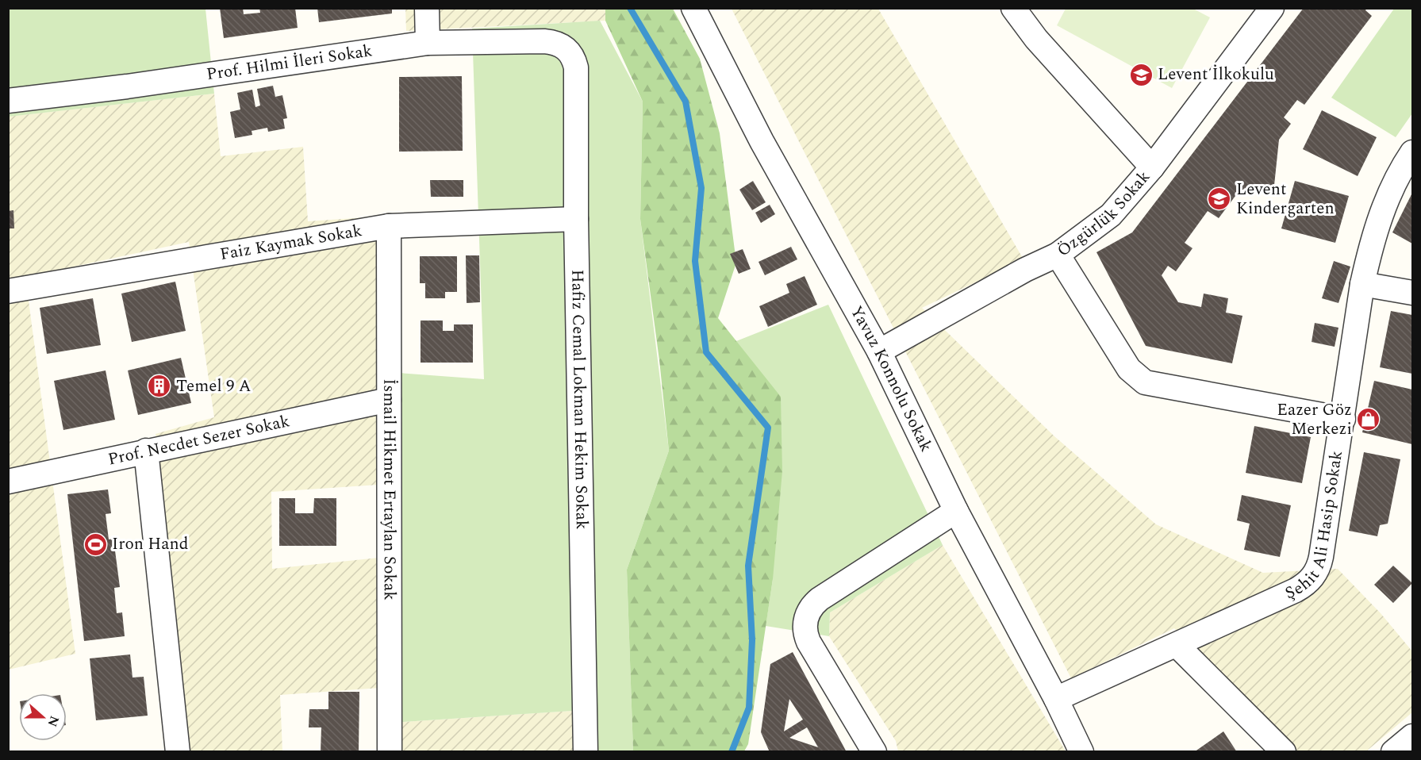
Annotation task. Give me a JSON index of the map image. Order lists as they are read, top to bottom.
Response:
{
  "streets": {
    "street": [
      "Prof. Hilmi İleri Sokak",
      "Özgürlük Sokak",
      "Faiz Kaymak Sokak",
      "Yavuz Konnolu Sokak",
      "Hafiz Cemal Lokman Hekim Sokak",
      "Prof. Necdet Sezer Sokak",
      "İsmail Hikmet Ertaylan Sokak",
      "Şehit Ali Hasip Sokak"
    ]
  },
  "crossings": [
    ["Prof. Hilmi İleri Sokak", "Hafiz Cemal Lokman Hekim Sokak"],
    ["Özgürlük Sokak", "Yavuz Konnolu Sokak"],
    ["Faiz Kaymak Sokak", "Hafiz Cemal Lokman Hekim Sokak"],
    ["Faiz Kaymak Sokak", "İsmail Hikmet Ertaylan Sokak"],
    ["Yavuz Konnolu Sokak", "Şehit Ali Hasip Sokak"],
    ["Prof. Necdet Sezer Sokak", "İsmail Hikmet Ertaylan Sokak"]
  ],
  "places": {
    "school or university": ["Levent İlkokulu", "Levent Kindergarten"],
    "building": ["Temel 9 A"],
    "shop": ["Eazer Göz Merkezi"],
    "sports": ["Iron Hand"]
  },
  "north": "right"
}
